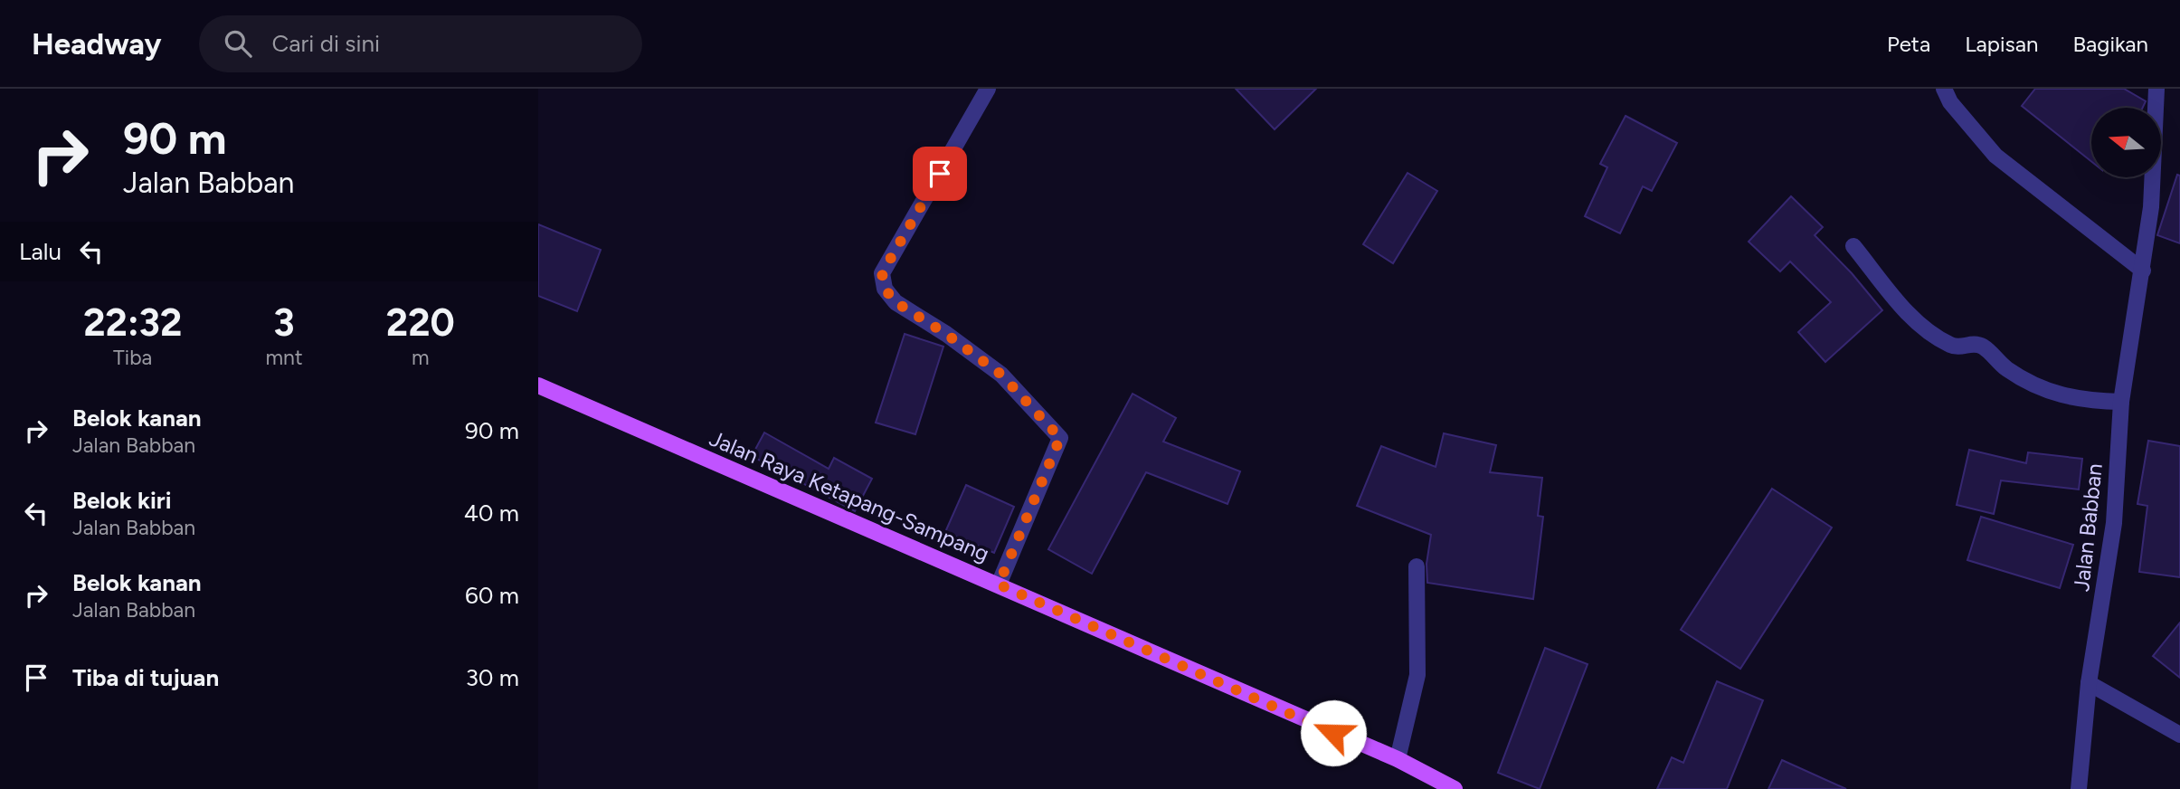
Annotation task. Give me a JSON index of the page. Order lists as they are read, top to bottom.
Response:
{
  "streets": {
    "main road": ["Jalan Raya Ketapang-Sampang"],
    "street": ["Jalan Babban"]
  },
  "north": "left",
  "page": {
    "header": "Headway",
    "search": "Cari di sini",
    "nav": ["Peta", "Lapisan", "Bagikan"],
    "turn": ["90 m", "Jalan Babban"],
    "then": "Lalu",
    "eta": [
      "22:32",
      "Tiba",
      "3",
      "mnt",
      "220",
      "m"
    ],
    "list": [
      {
        "name": "Belok kanan",
        "note": "Jalan Babban",
        "value": "90 m"
      },
      {
        "name": "Belok kiri",
        "note": "Jalan Babban",
        "value": "40 m"
      },
      {
        "name": "Belok kanan",
        "note": "Jalan Babban",
        "value": "60 m"
      },
      {
        "name": "Tiba di tujuan",
        "value": "30 m"
      }
    ]
  }
}
